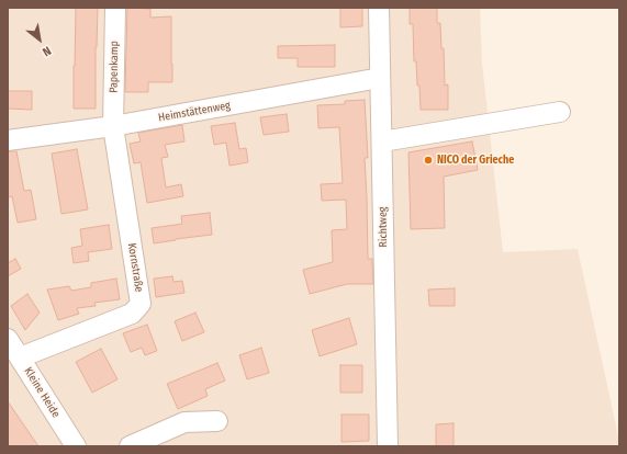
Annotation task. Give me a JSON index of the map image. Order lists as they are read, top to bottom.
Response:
{
  "streets": {
    "street": [
      "Papenkamp",
      "Heimstättenweg",
      "Richtweg",
      "Kornstraße",
      "Kleine Heide"
    ]
  },
  "crossings": [
    ["Papenkamp", "Heimstättenweg"],
    ["Papenkamp", "Kornstraße"],
    ["Heimstättenweg", "Richtweg"],
    ["Heimstättenweg", "Kornstraße"],
    ["Kornstraße", "Kleine Heide"]
  ],
  "places": ["NICO der Grieche"],
  "north": "bottom right"
}
